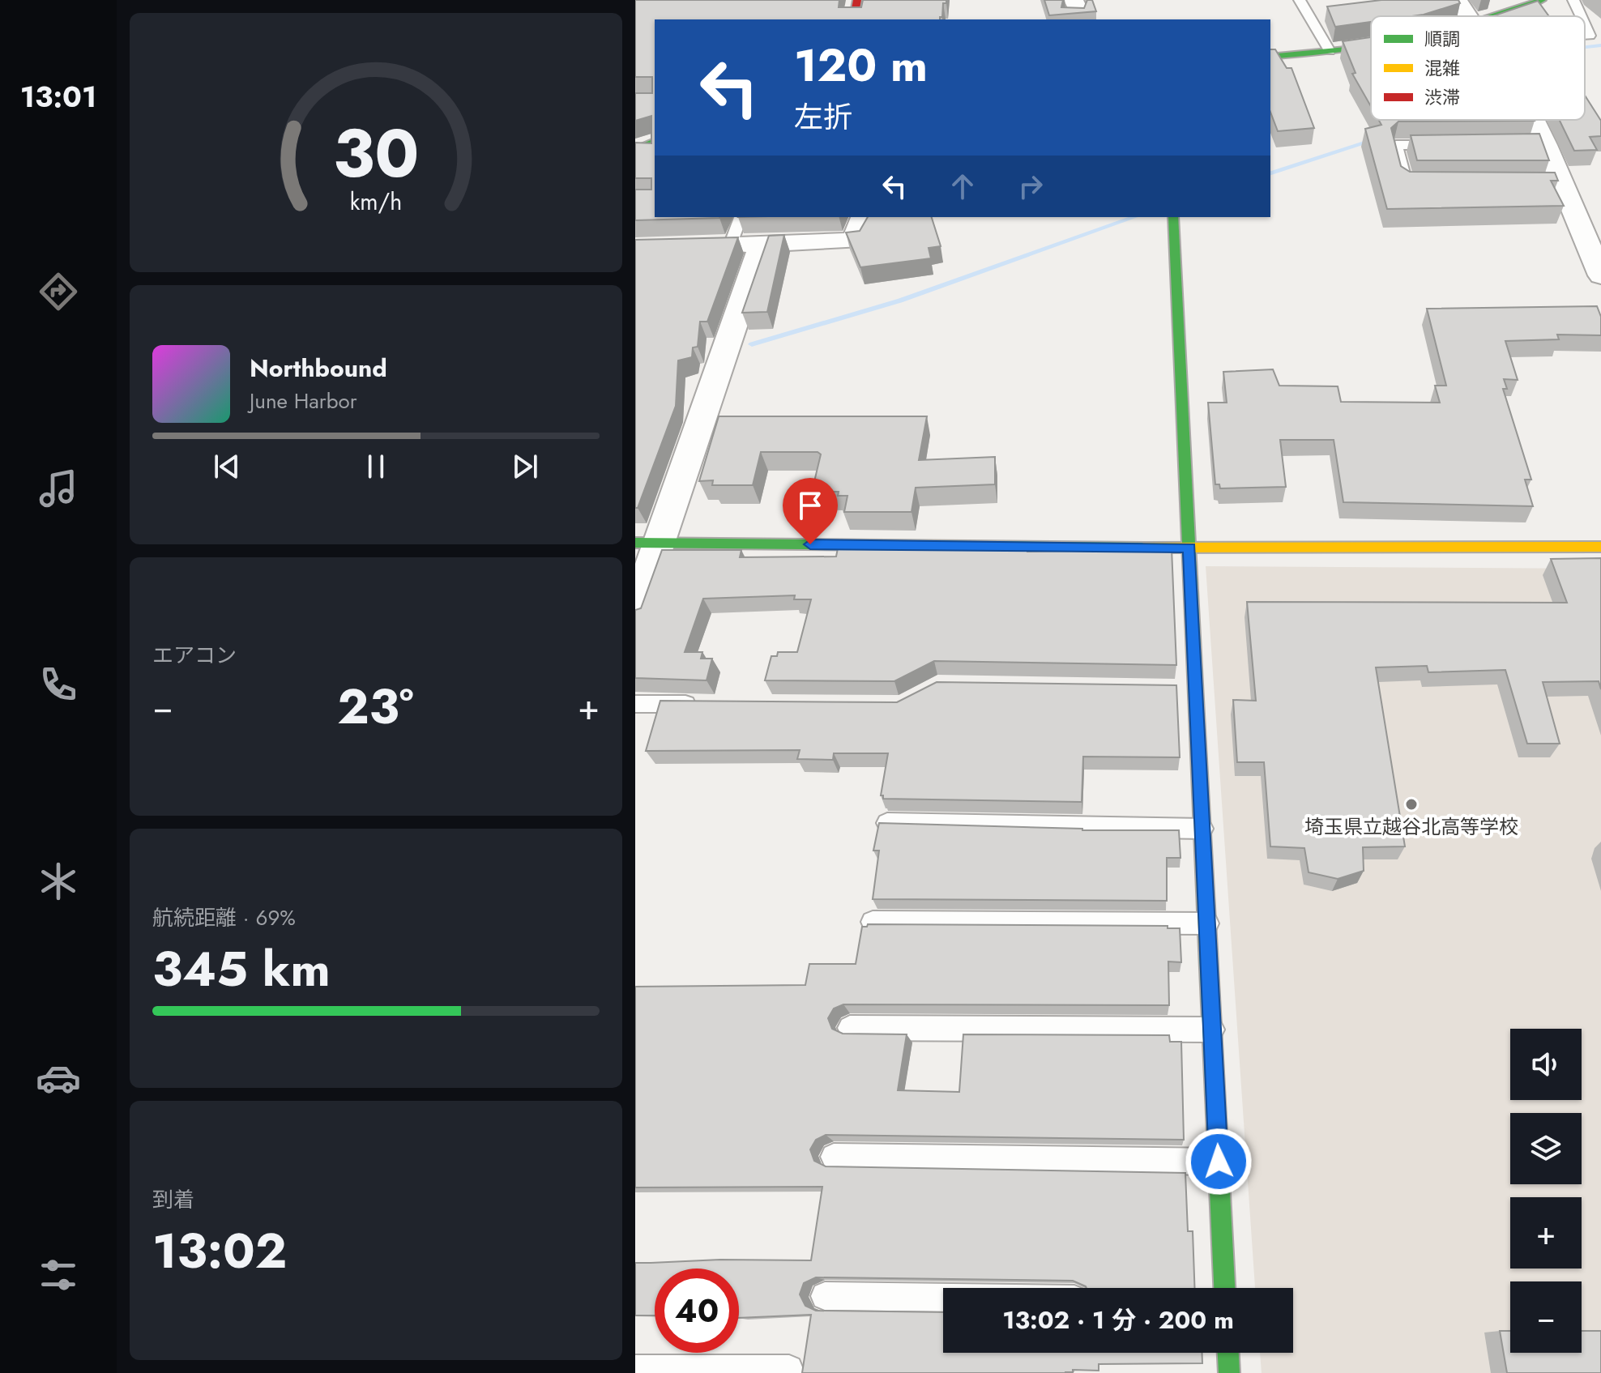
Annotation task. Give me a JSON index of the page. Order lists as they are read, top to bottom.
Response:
{
  "places": ["埼玉県立越谷北高等学校"],
  "legend": ["順調", "混雑", "渋滞"],
  "page": {
    "tabs": "13:01",
    "turn": ["120 m", "左折"],
    "song": ["Northbound", "June Harbor"],
    "tile": [
      "エアコン",
      ["航続距離 · 69%", "345 km"],
      ["到着", "13:02"]
    ],
    "heat": ["−", "23°", "+"],
    "map_buttons": ["+", "−"],
    "limit": "40",
    "trip": "13:02 · 1 分 · 200 m",
    "gauge": ["30", "km/h"]
  }
}
